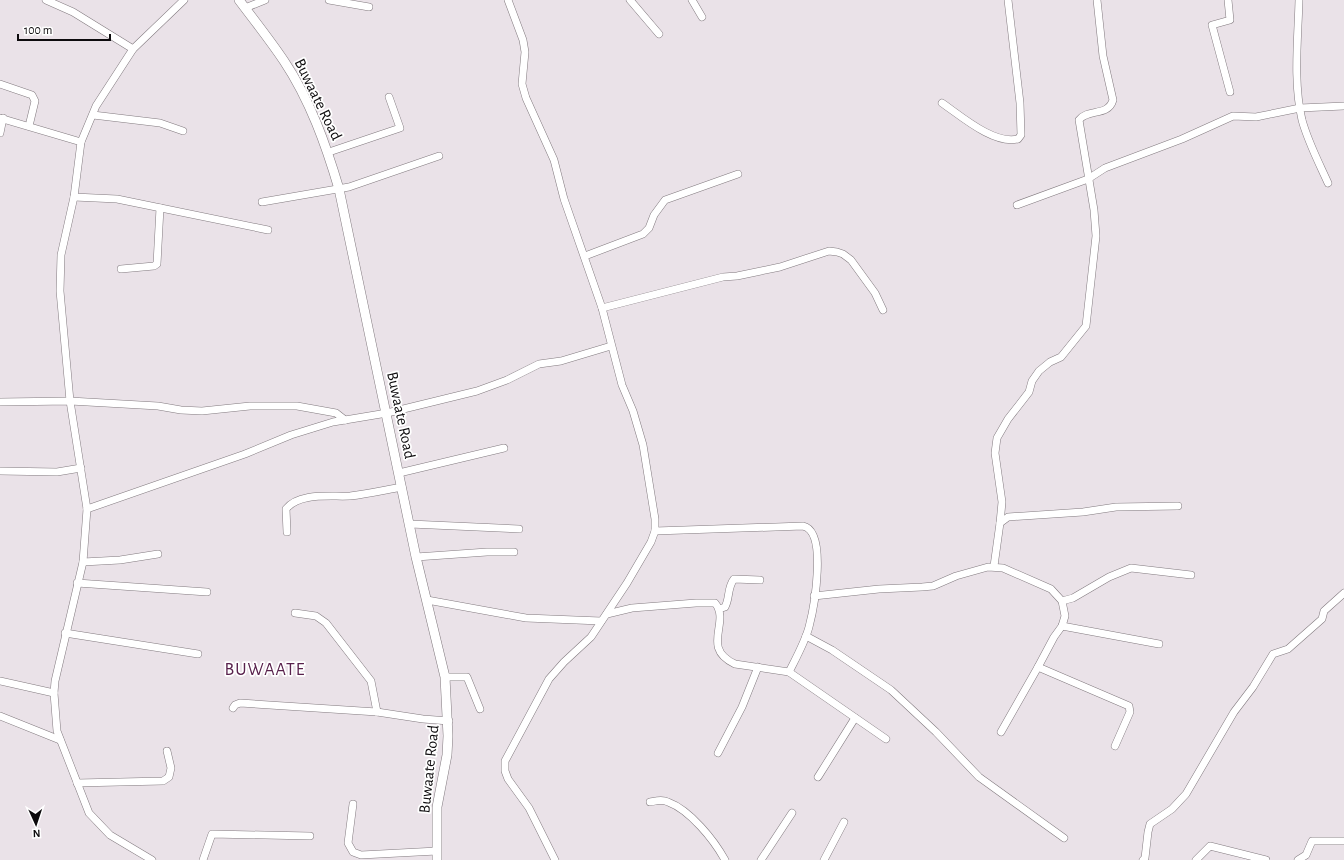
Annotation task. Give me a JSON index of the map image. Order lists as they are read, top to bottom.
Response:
{
  "streets": {
    "street": ["Buwaate Road"]
  },
  "districts": ["BUWAATE"],
  "scale_bar": "100 m",
  "north": "bottom"
}
